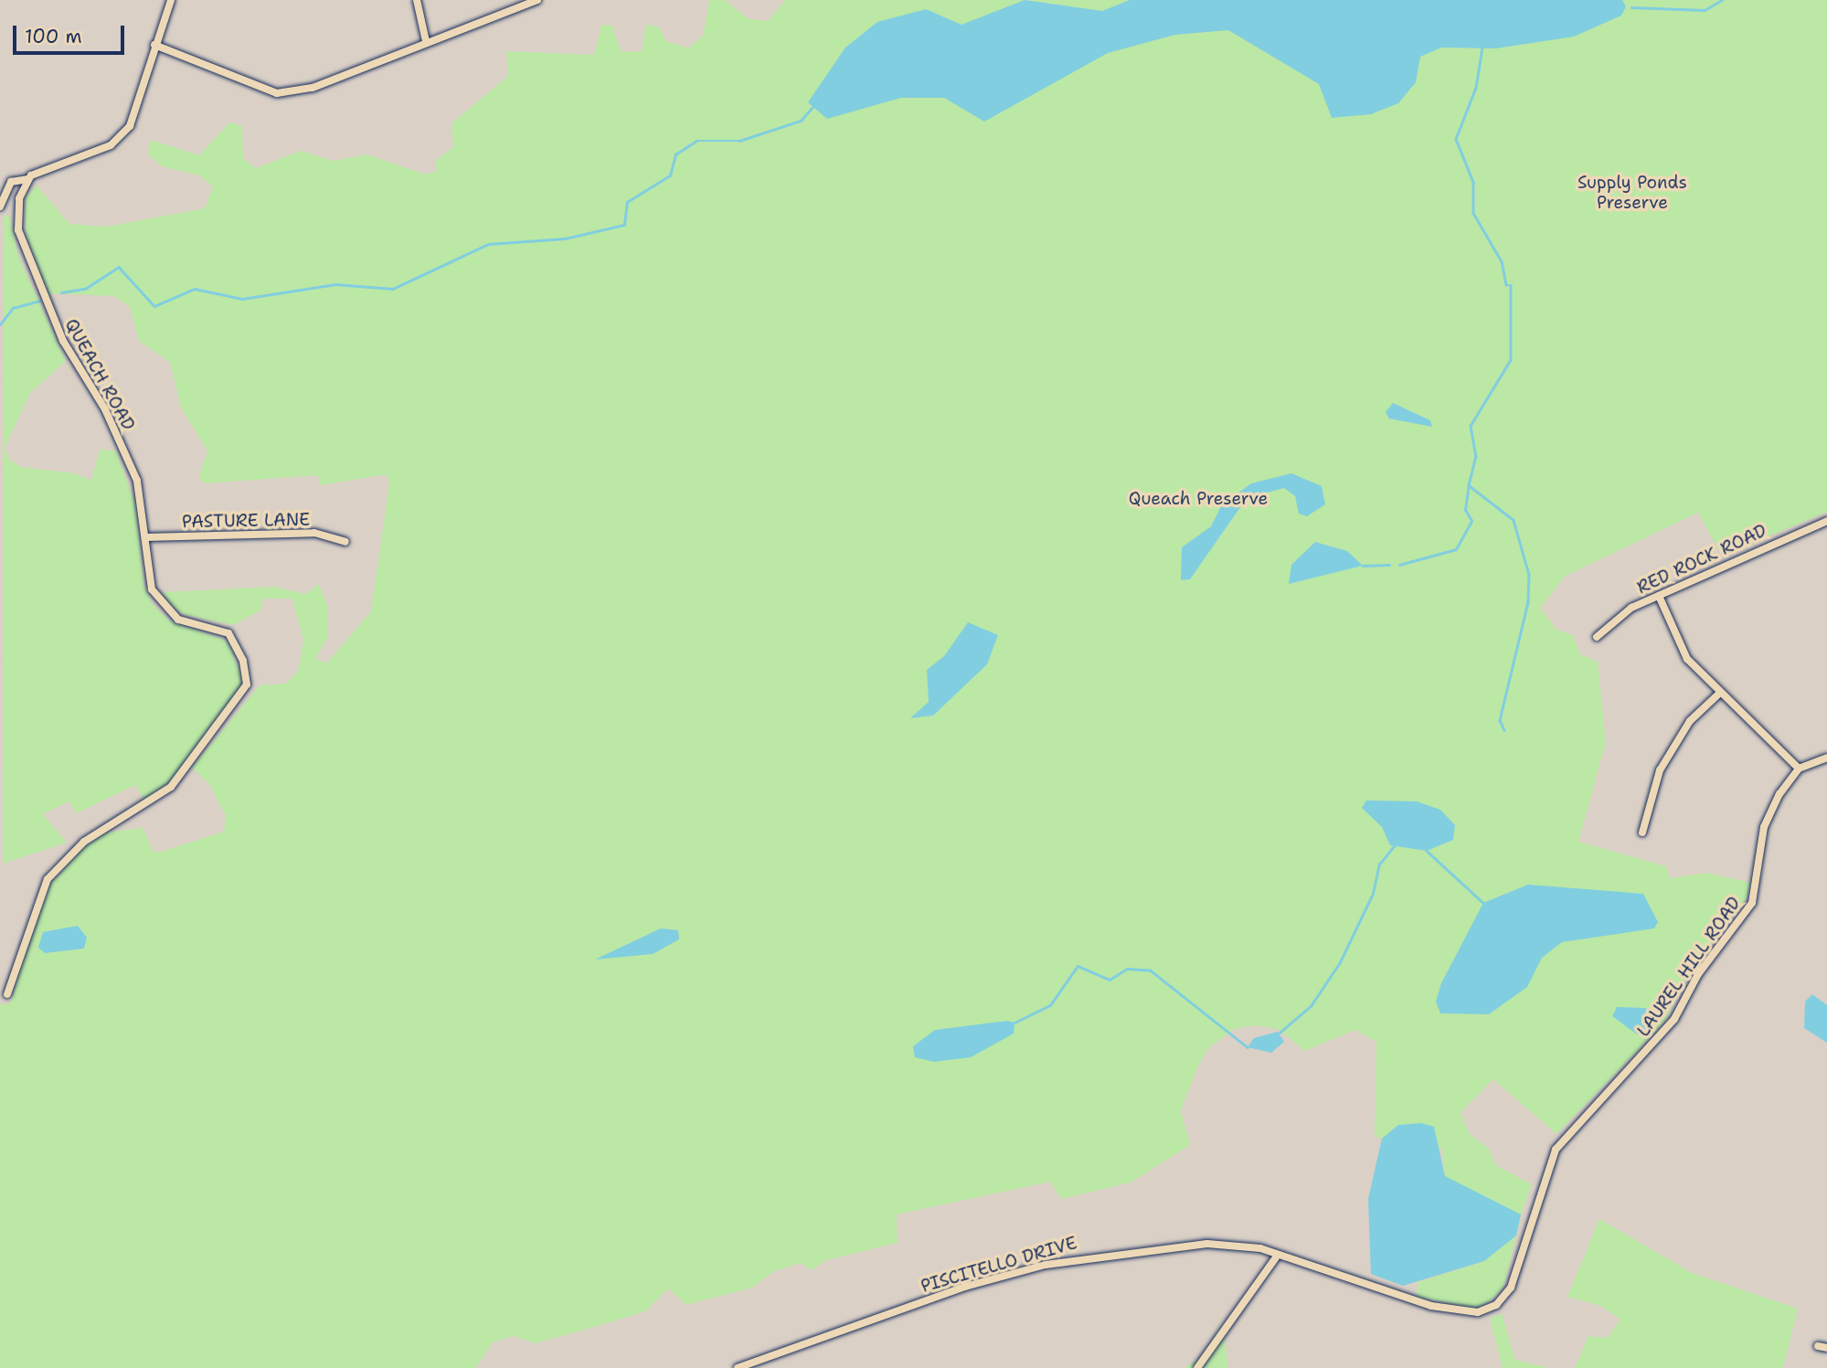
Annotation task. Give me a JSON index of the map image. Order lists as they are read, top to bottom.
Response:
{
  "streets": {
    "street": [
      "QUEACH ROAD",
      "PASTURE LANE",
      "RED ROCK ROAD",
      "LAUREL HILL ROAD",
      "PISCITELLO DRIVE"
    ]
  },
  "crossings": [
    ["QUEACH ROAD", "PASTURE LANE"],
    ["LAUREL HILL ROAD", "PISCITELLO DRIVE"]
  ],
  "parks": ["Supply Ponds Preserve", "Queach Preserve"],
  "scale_bar": "100 m"
}
